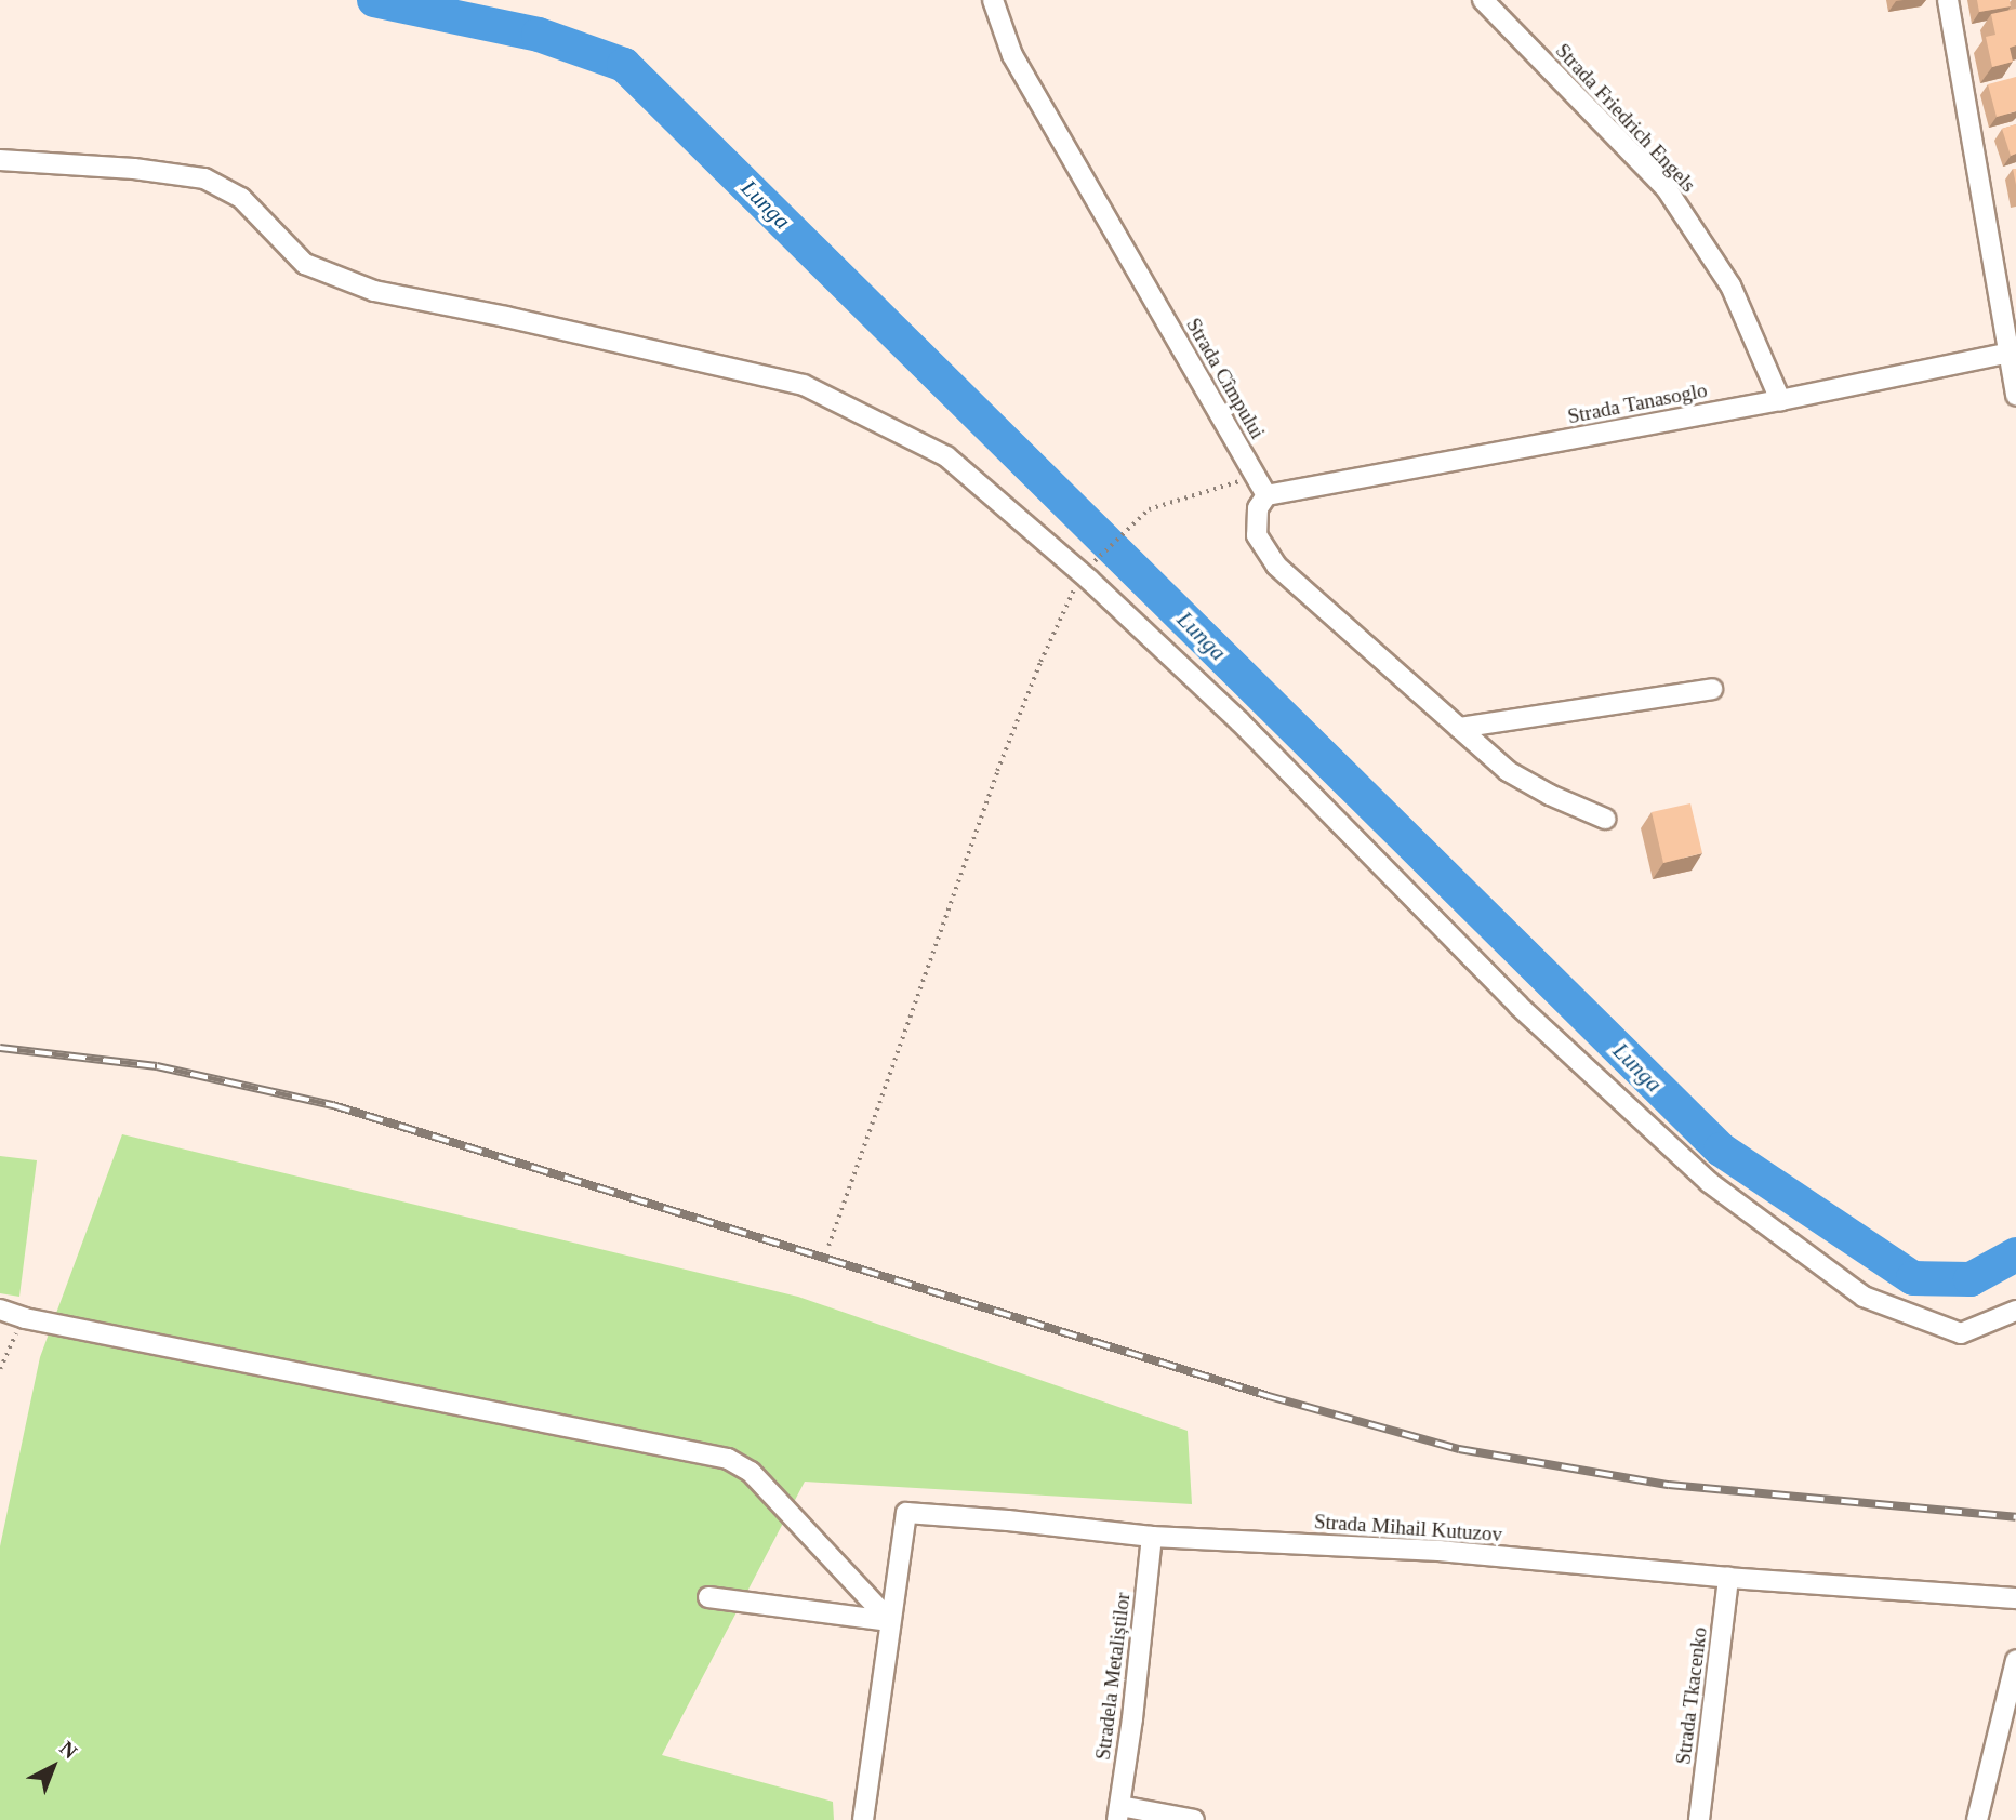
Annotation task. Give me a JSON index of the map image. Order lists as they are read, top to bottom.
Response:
{
  "streets": {
    "street": [
      "Strada Friedrich Engels",
      "Strada Cîmpului",
      "Strada Tanasoglo",
      "Strada Mihail Kutuzov",
      "Stradela Metaliștilor",
      "Strada Tkacenko"
    ]
  },
  "crossings": [
    ["Strada Friedrich Engels", "Strada Tanasoglo"],
    ["Strada Cîmpului", "Strada Tanasoglo"],
    ["Strada Mihail Kutuzov", "Stradela Metaliștilor"],
    ["Strada Mihail Kutuzov", "Strada Tkacenko"]
  ],
  "water": ["Lunga"],
  "north": "top right"
}
